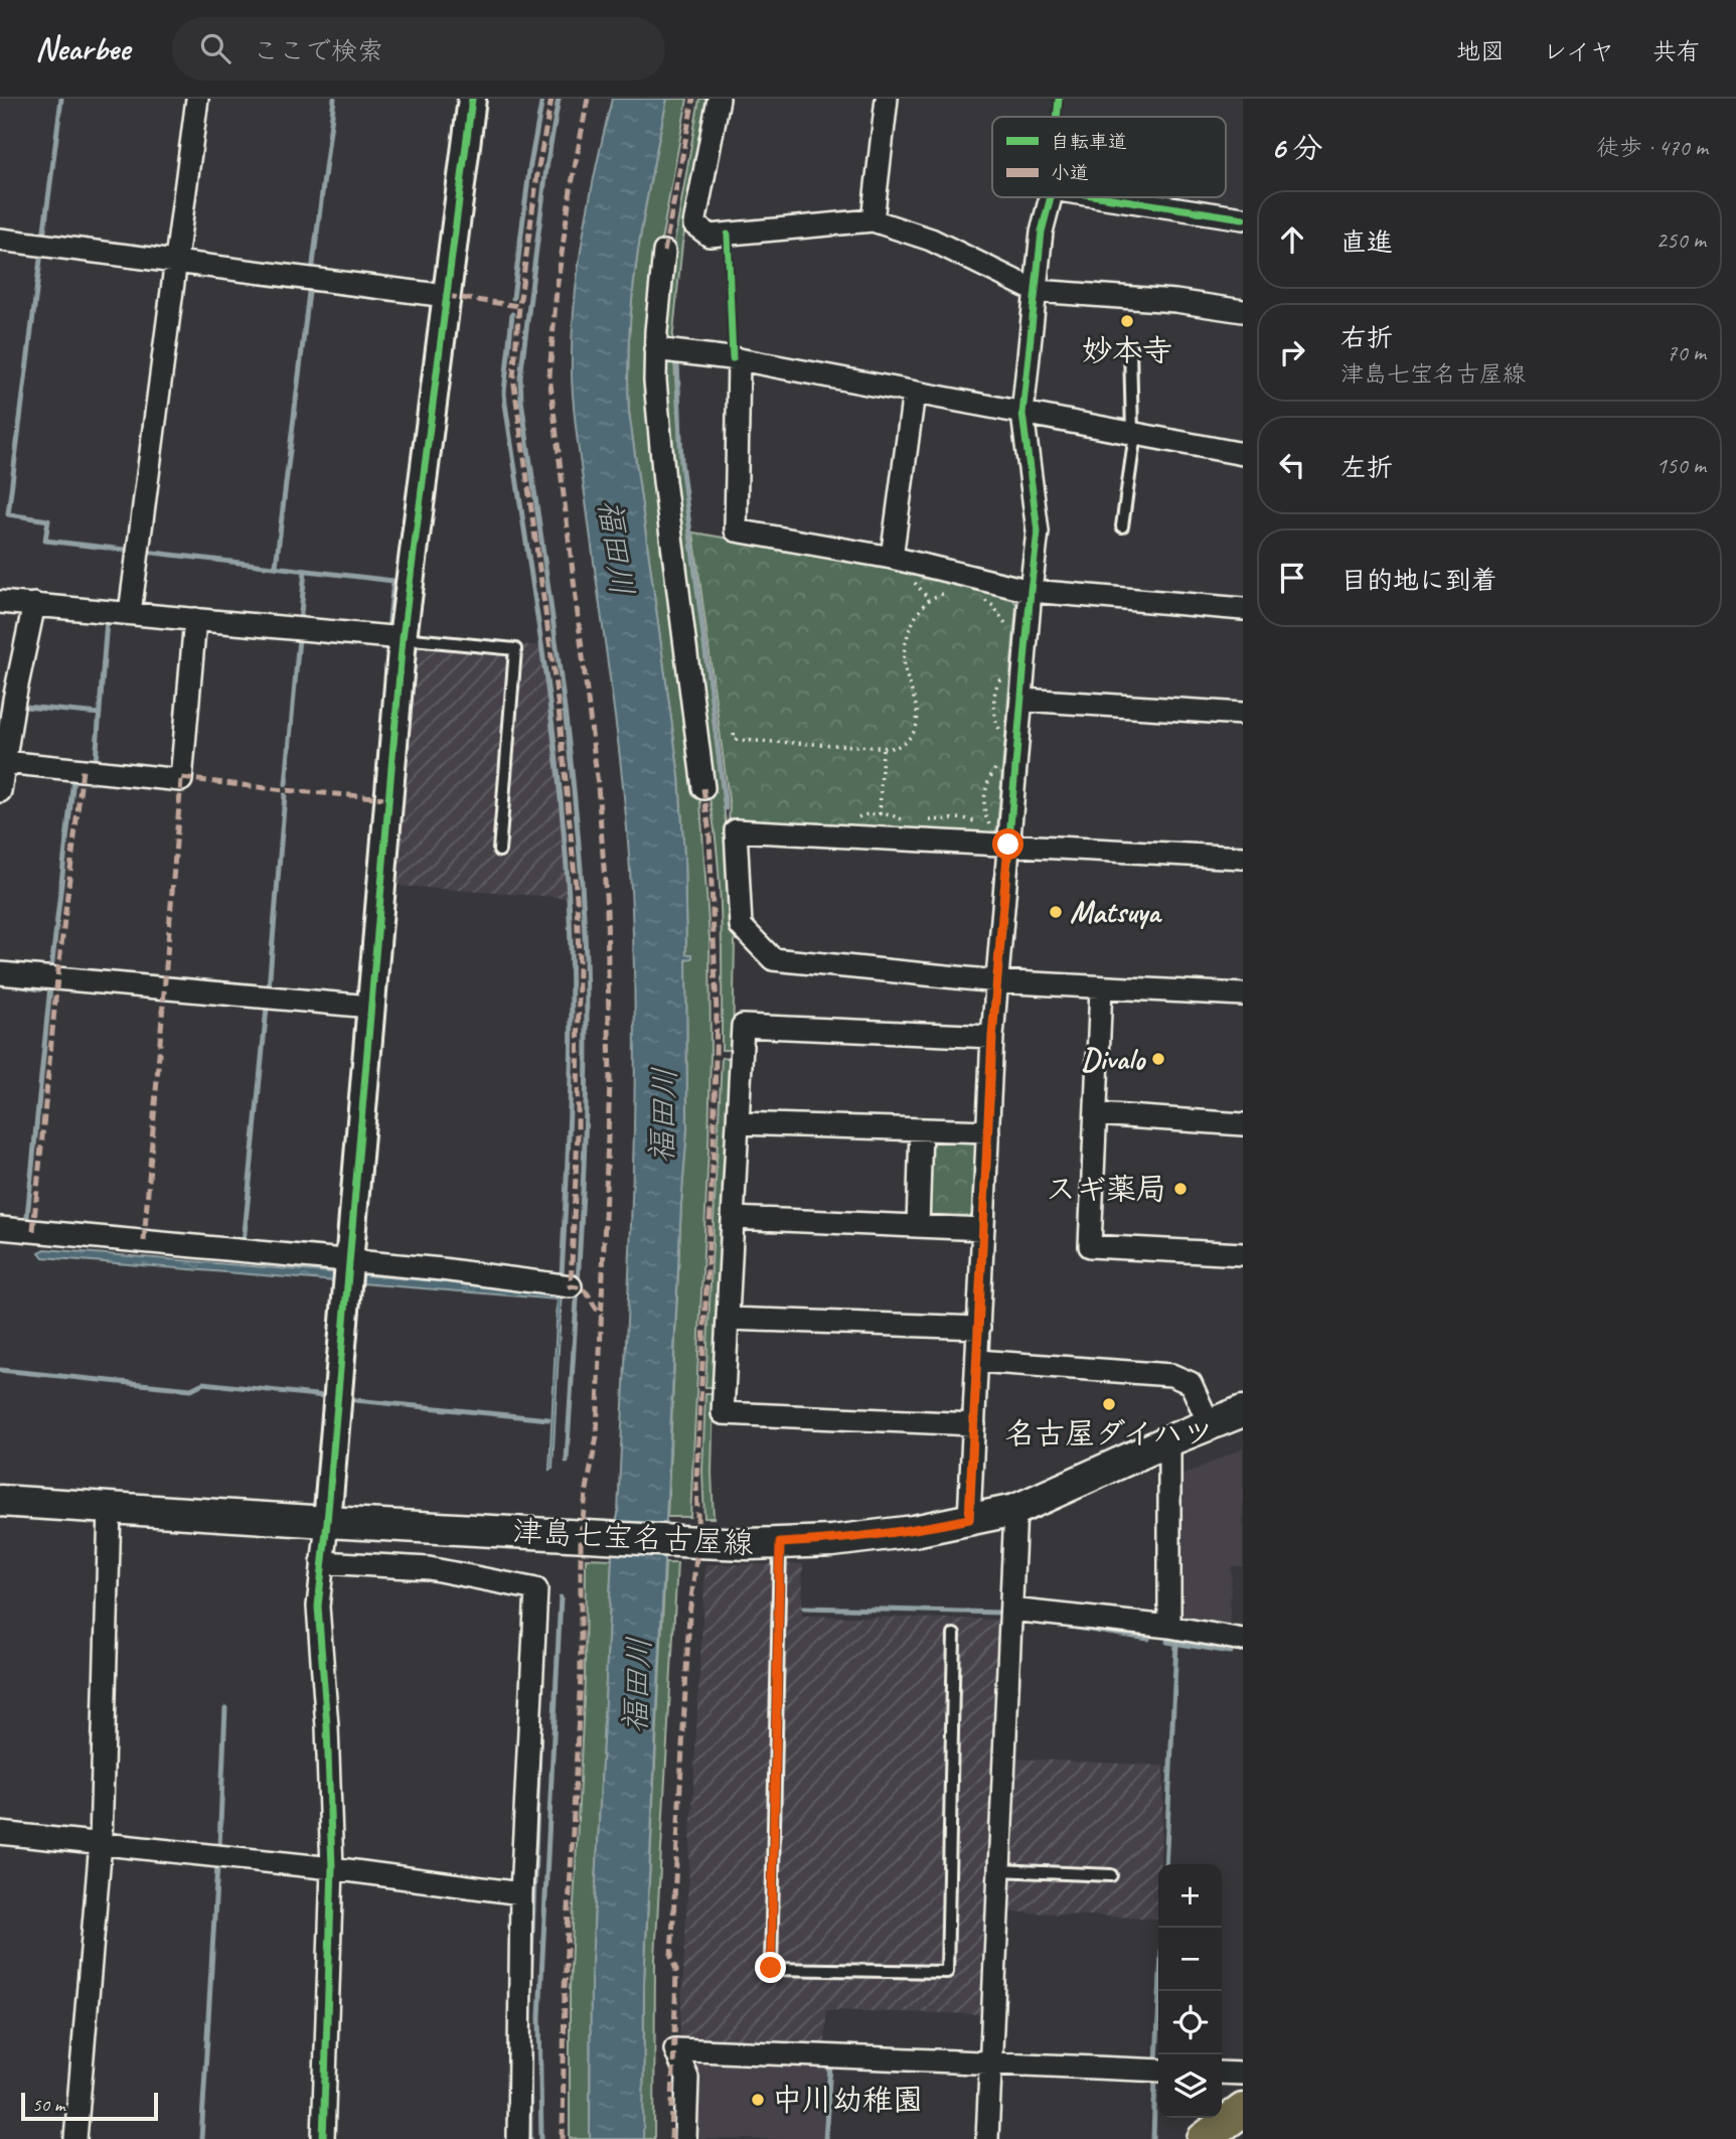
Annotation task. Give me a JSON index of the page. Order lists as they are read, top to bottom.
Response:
{
  "streets": {
    "main road": ["津島七宝名古屋線"]
  },
  "water": ["福田川"],
  "places": [
    "妙本寺",
    "Matsuya",
    "Divalo",
    "スギ薬局",
    "名古屋ダイハツ",
    "中川幼稚園"
  ],
  "legend": ["自転車道", "小道"],
  "scale_bar": "50 m",
  "page": {
    "header": "Nearbee",
    "search": "ここで検索",
    "nav": ["地図", "レイヤ", "共有"],
    "heading": ["6 分", "徒歩 · 470 m"],
    "list": [
      ["直進", "250 m"],
      ["右折", "津島七宝名古屋線", "70 m"],
      ["左折", "150 m"],
      "目的地に到着"
    ],
    "map_buttons": ["+", "−"],
    "scale": "50 m"
  }
}
